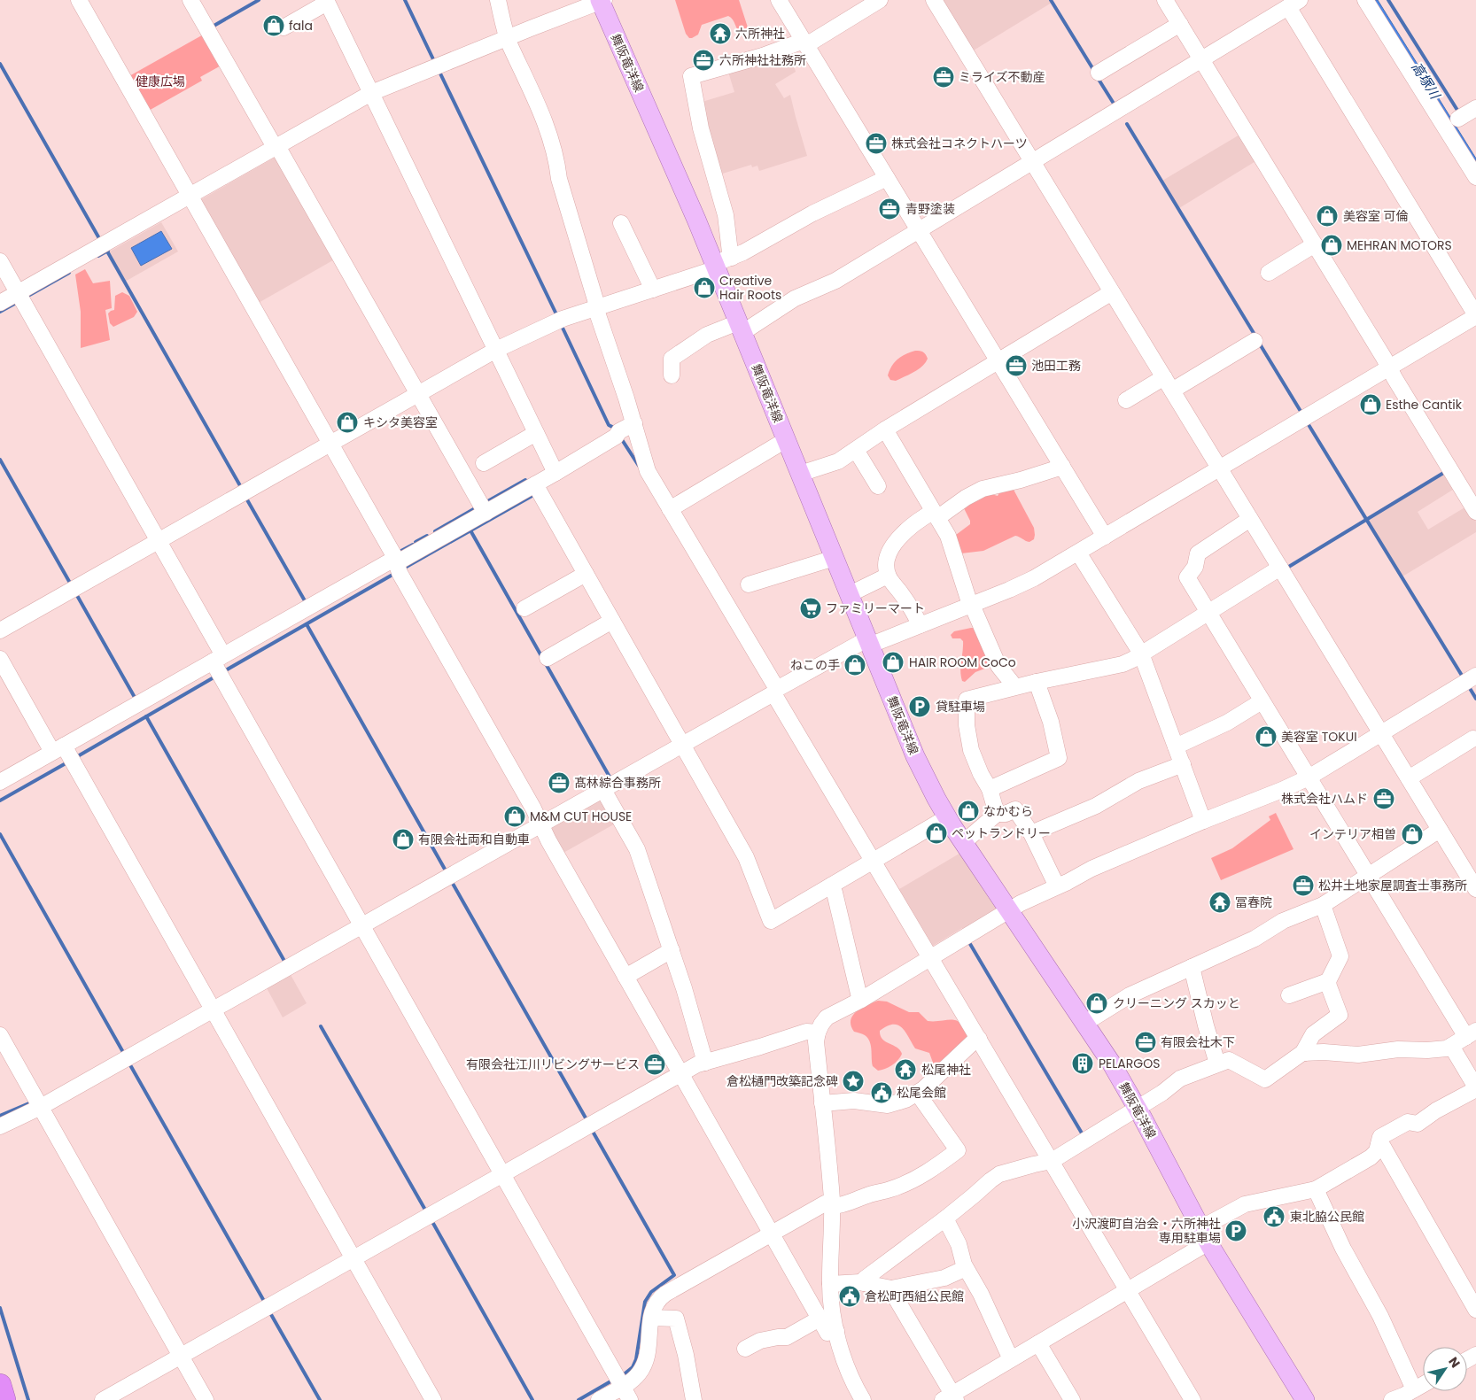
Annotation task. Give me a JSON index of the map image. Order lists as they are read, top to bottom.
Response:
{
  "streets": {
    "main road": ["舞阪竜洋線"]
  },
  "water": ["高塚川"],
  "parks": ["健康広場"],
  "places": {
    "shop": [
      "fala",
      "美容室 可倫",
      "MEHRAN MOTORS",
      "Creative Hair Roots",
      "Esthe Cantik",
      "キシタ美容室",
      "HAIR ROOM CoCo",
      "ねこの手",
      "美容室 TOKUI",
      "なかむら",
      "M&M CUT HOUSE",
      "ペットランドリー",
      "インテリア相曽",
      "有限会社両和自動車",
      "クリーニング スカッと"
    ],
    "temple": ["六所神社", "冨春院", "松尾神社"],
    "office": [
      "六所神社社務所",
      "ミライズ不動産",
      "株式会社コネクトハーツ",
      "青野塗装",
      "池田工務",
      "髙林綜合事務所",
      "株式会社ハムド",
      "松井土地家屋調査士事務所",
      "有限会社木下",
      "有限会社江川リビングサービス"
    ],
    "supermarket": ["ファミリーマート"],
    "parking": ["貸駐車場", "小沢渡町自治会・六所神社 専用駐車場"],
    "building": ["PELARGOS"],
    "place": ["倉松樋門改築記念碑"],
    "public building": ["松尾会館", "東北脇公民館", "倉松町西組公民館"]
  },
  "north": "top right"
}
